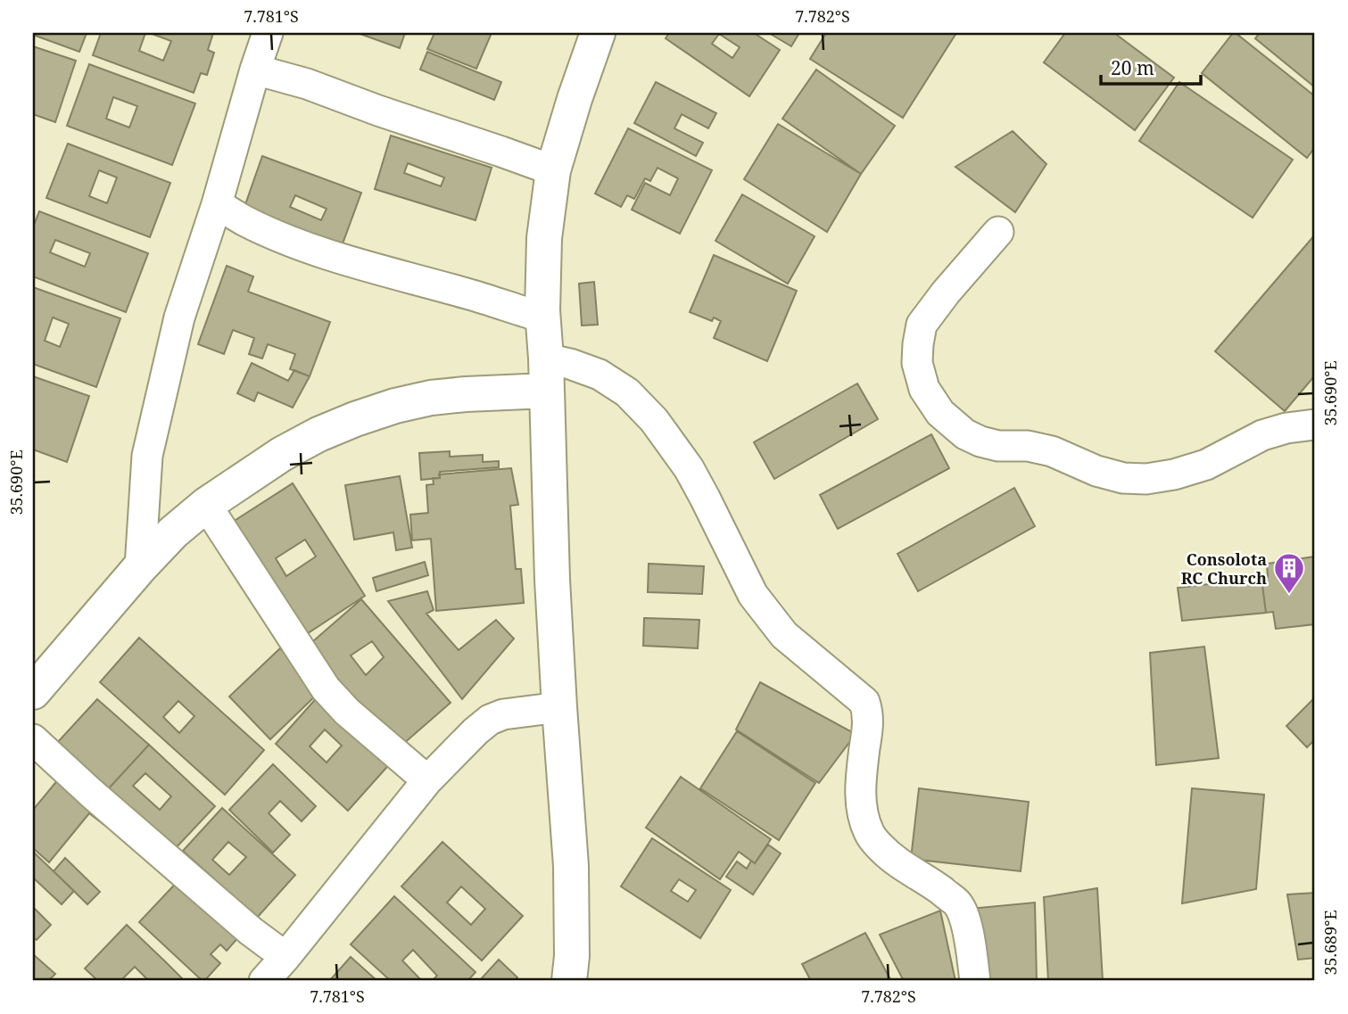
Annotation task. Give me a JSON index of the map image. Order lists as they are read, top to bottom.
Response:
{
  "places": {
    "building": ["Consolota RC Church"]
  },
  "scale_bar": "20 m",
  "coordinates": [
    "7.781°S",
    "7.782°S",
    "35.690°E",
    "35.689°E"
  ]
}
